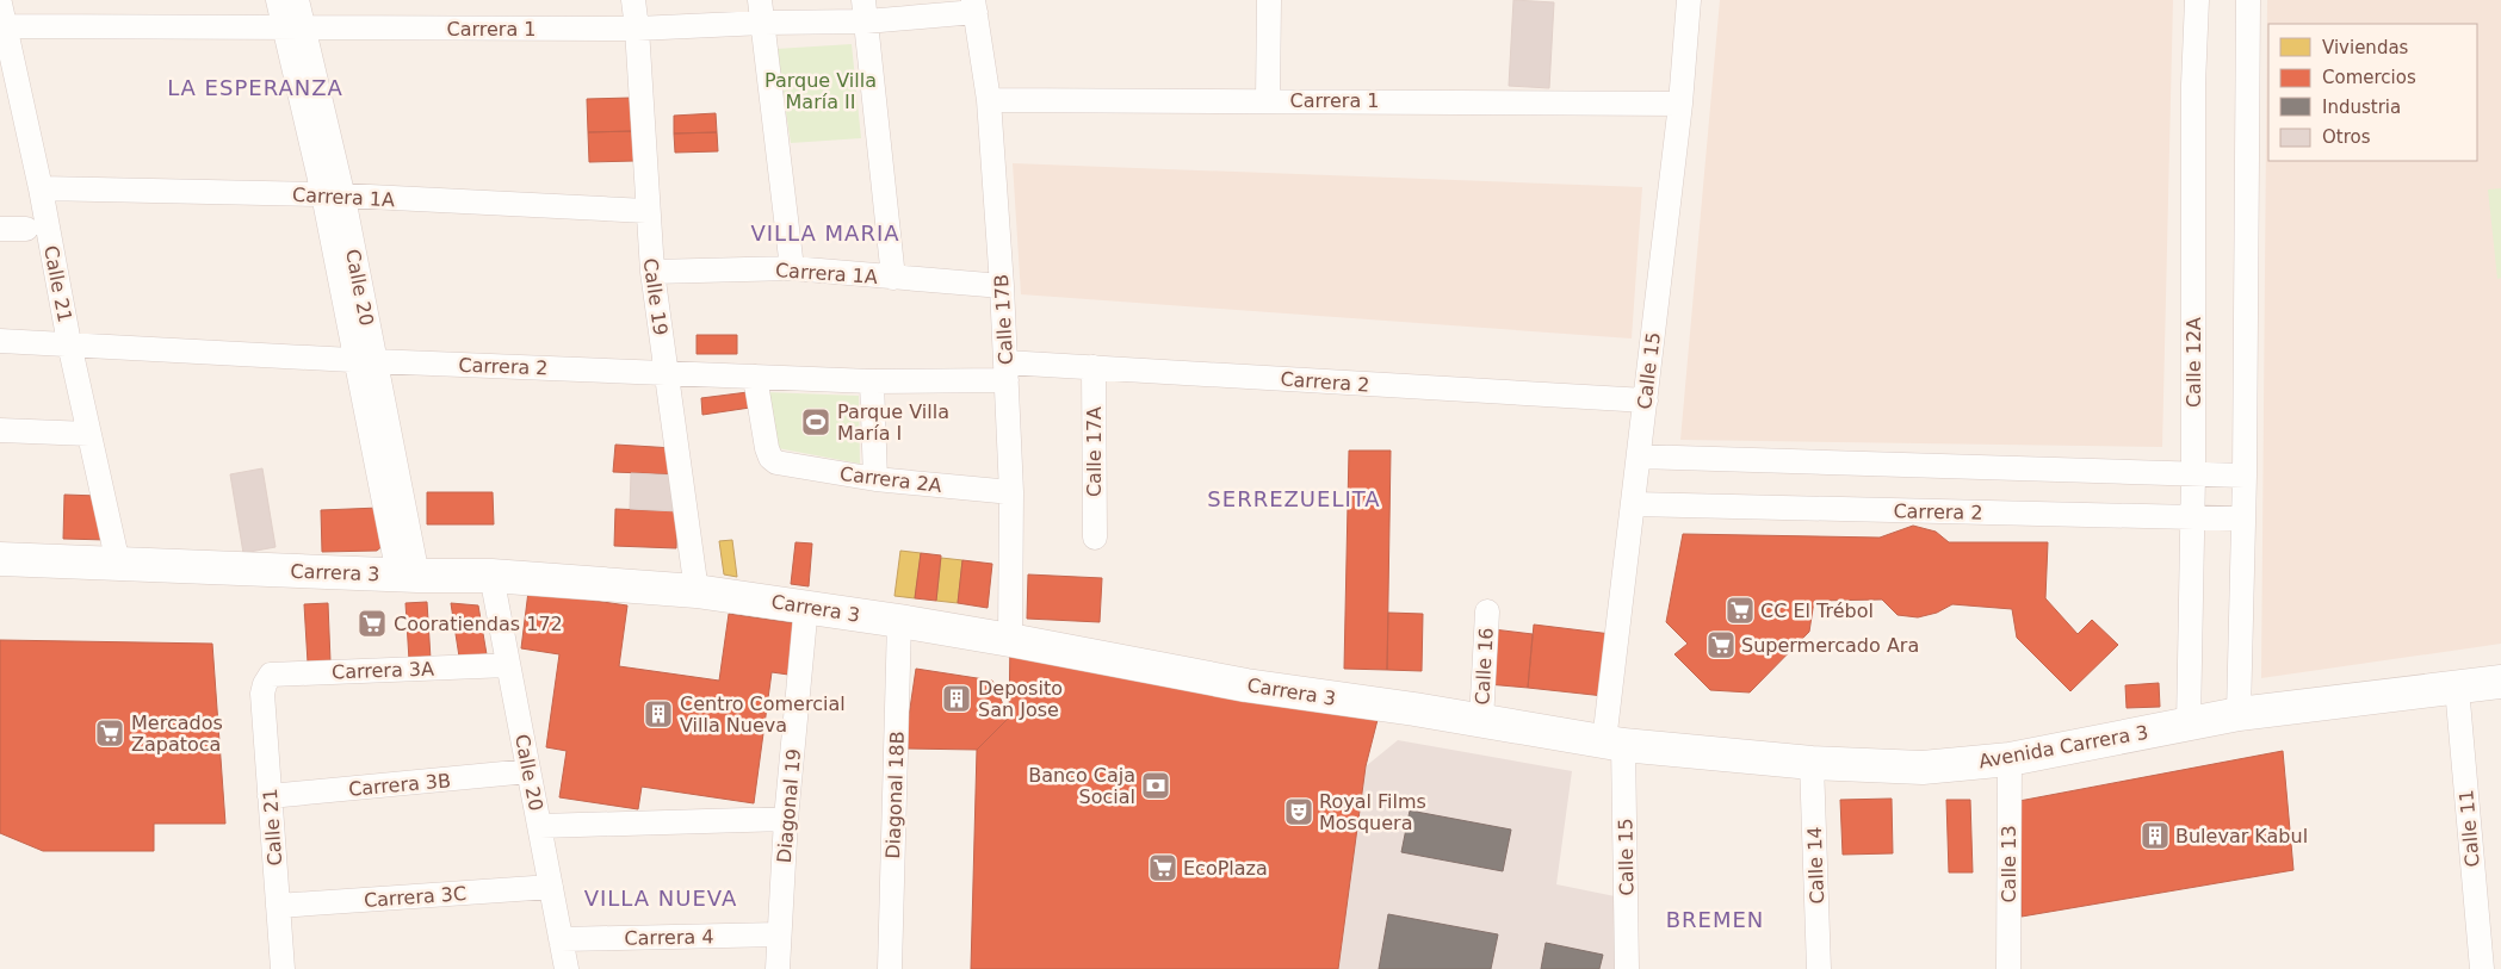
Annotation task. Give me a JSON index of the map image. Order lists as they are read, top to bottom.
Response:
{
  "streets": {
    "main road": ["Carrera 3", "Avenida Carrera 3"],
    "street": [
      "Carrera 1",
      "Carrera 1A",
      "Calle 21",
      "Calle 20",
      "Calle 19",
      "Calle 17B",
      "Calle 12A",
      "Carrera 2",
      "Calle 15",
      "Calle 17A",
      "Carrera 2A",
      "Calle 16",
      "Carrera 3A",
      "Carrera 3B",
      "Diagonal 18B",
      "Diagonal 19",
      "Calle 11",
      "Calle 13",
      "Calle 14",
      "Carrera 3C",
      "Carrera 4"
    ]
  },
  "crossings": [
    ["Carrera 1", "Calle 21"],
    ["Carrera 1", "Calle 20"],
    ["Carrera 1", "Calle 19"],
    ["Carrera 1", "Calle 17B"],
    ["Carrera 1", "Calle 15"],
    ["Carrera 1A", "Calle 21"],
    ["Carrera 1A", "Calle 20"],
    ["Carrera 1A", "Calle 19"],
    ["Carrera 1A", "Calle 17B"],
    ["Calle 21", "Carrera 2"],
    ["Calle 21", "Carrera 3"],
    ["Calle 21", "Carrera 3A"],
    ["Calle 21", "Carrera 3B"],
    ["Calle 21", "Carrera 3C"],
    ["Calle 20", "Carrera 2"],
    ["Calle 20", "Carrera 3"],
    ["Calle 20", "Carrera 3A"],
    ["Calle 20", "Carrera 3B"],
    ["Calle 20", "Carrera 3C"],
    ["Calle 20", "Carrera 4"],
    ["Calle 19", "Carrera 2"],
    ["Calle 19", "Carrera 3"],
    ["Calle 17B", "Carrera 2"],
    ["Calle 17B", "Carrera 2A"],
    ["Calle 17B", "Carrera 3"],
    ["Calle 12A", "Carrera 2"],
    ["Calle 12A", "Avenida Carrera 3"],
    ["Carrera 2", "Calle 15"],
    ["Carrera 2", "Calle 17A"],
    ["Carrera 2", "Carrera 2A"],
    ["Calle 15", "Carrera 3"],
    ["Calle 15", "Avenida Carrera 3"],
    ["Carrera 3", "Calle 16"],
    ["Carrera 3", "Avenida Carrera 3"],
    ["Carrera 3", "Diagonal 18B"],
    ["Carrera 3", "Diagonal 19"],
    ["Avenida Carrera 3", "Calle 11"],
    ["Avenida Carrera 3", "Calle 13"],
    ["Avenida Carrera 3", "Calle 14"],
    ["Diagonal 19", "Carrera 4"]
  ],
  "districts": [
    "LA ESPERANZA",
    "VILLA MARIA",
    "SERREZUELITA",
    "VILLA NUEVA",
    "BREMEN"
  ],
  "parks": ["Parque Villa María II"],
  "places": {
    "sports": ["Parque Villa María I"],
    "supermarket": [
      "CC El Trébol",
      "Cooratiendas 172",
      "Supermercado Ara",
      "Mercados Zapatoca",
      "EcoPlaza"
    ],
    "building": ["Deposito San Jose", "Centro Comercial Villa Nueva", "Bulevar Kabul"],
    "bank": ["Banco Caja Social"],
    "theatre": ["Royal Films Mosquera"]
  },
  "legend": [
    "Viviendas",
    "Comercios",
    "Industria",
    "Otros"
  ]
}
